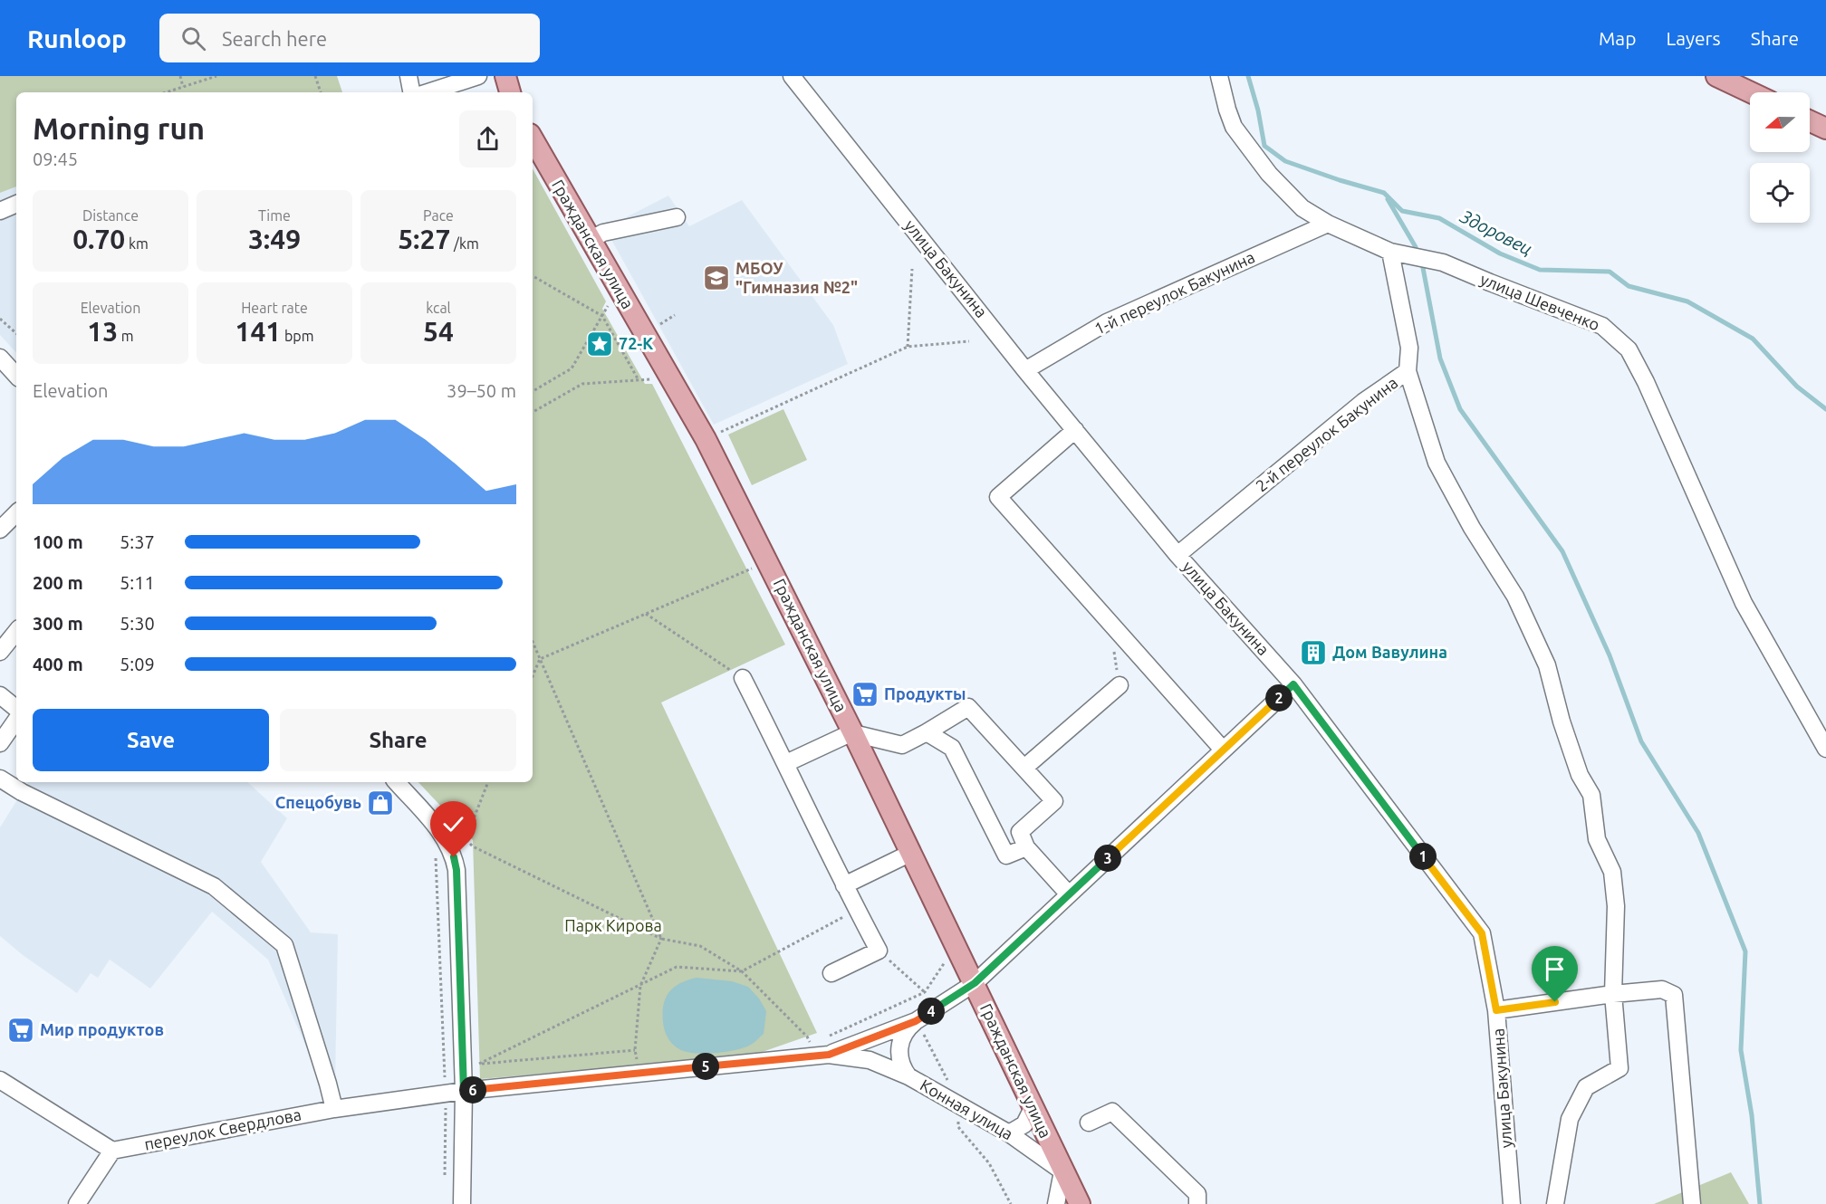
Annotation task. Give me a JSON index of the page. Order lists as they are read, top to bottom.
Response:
{
  "streets": {
    "main road": ["Гражданская улица", "Конная улица"],
    "street": [
      "улица Бакунина",
      "1-й переулок Бакунина",
      "улица Шевченко",
      "2-й переулок Бакунина",
      "переулок Свердлова"
    ]
  },
  "crossings": [
    ["Гражданская улица", "Конная улица"],
    ["улица Бакунина", "1-й переулок Бакунина"],
    ["улица Бакунина", "2-й переулок Бакунина"],
    ["улица Бакунина", "Конная улица"],
    ["1-й переулок Бакунина", "улица Шевченко"],
    ["улица Шевченко", "2-й переулок Бакунина"],
    ["Конная улица", "переулок Свердлова"]
  ],
  "water": ["Здоровец"],
  "parks": ["Парк Кирова"],
  "places": {
    "school or university": ["МБОУ \"Гимназия №2\""],
    "place": ["72-К"],
    "building": ["Дом Вавулина"],
    "supermarket": ["Продукты", "Мир продуктов"],
    "shop": ["Спецобувь"]
  },
  "north": "left",
  "page": {
    "header": "Runloop",
    "search": "Search here",
    "nav": ["Map", "Layers", "Share"],
    "heading": ["Morning run", "09:45"],
    "stats": [
      ["Distance", "0.70 km"],
      ["Time", "3:49"],
      ["Pace", "5:27 /km"],
      ["Elevation", "13 m"],
      ["Heart rate", "141 bpm"],
      ["kcal", "54"]
    ],
    "chart": ["Elevation", "39–50 m"],
    "list": [
      {
        "name": "100 m",
        "note": "5:37"
      },
      {
        "name": "200 m",
        "note": "5:11"
      },
      {
        "name": "300 m",
        "note": "5:30"
      },
      {
        "name": "400 m",
        "note": "5:09"
      }
    ],
    "pins": [
      "2",
      "1",
      "3",
      "4",
      "5",
      "6"
    ],
    "buttons": ["Save", "Share"]
  }
}
